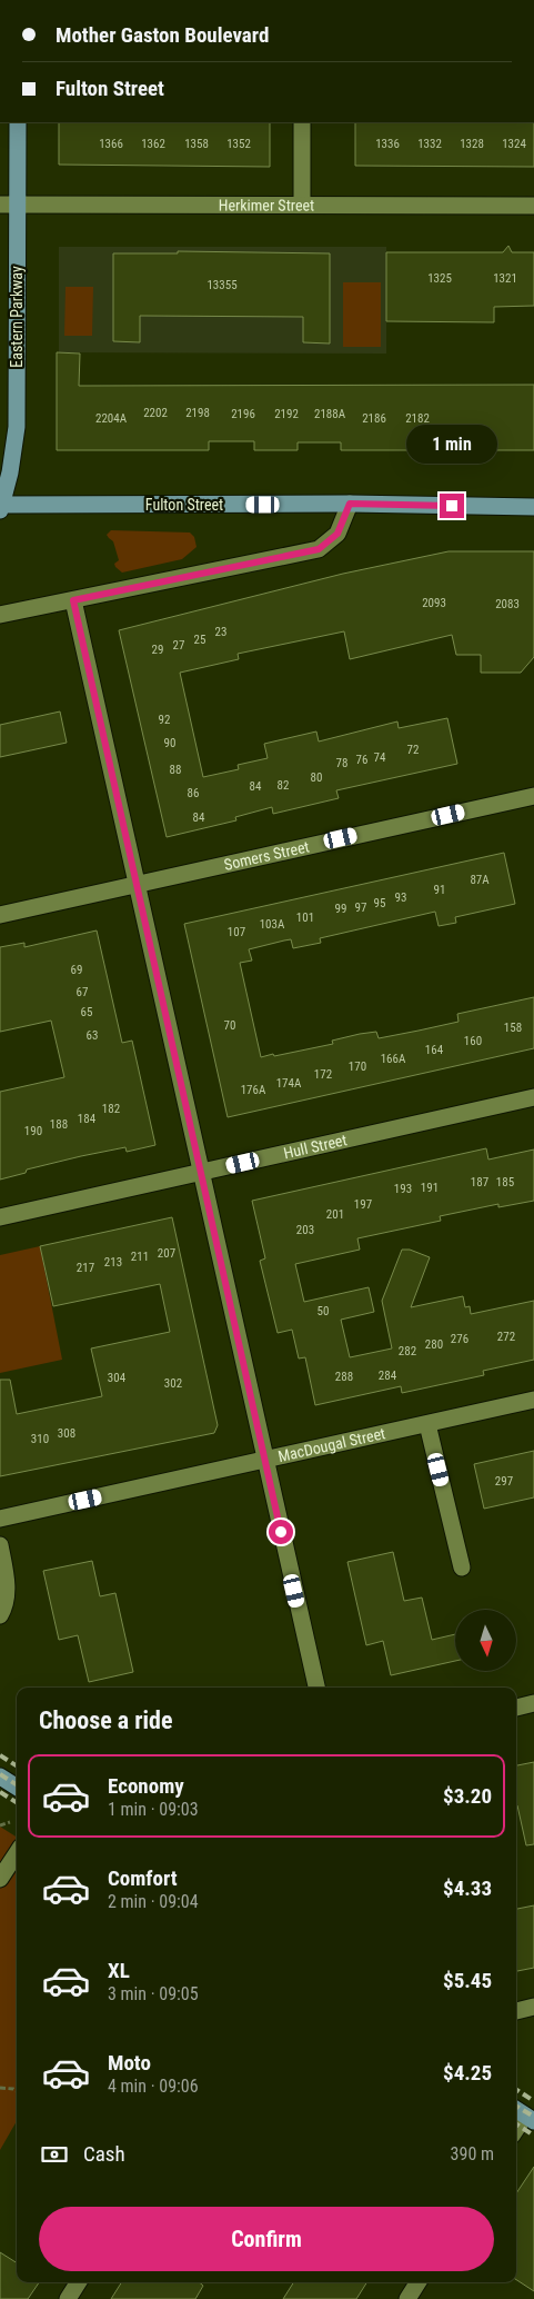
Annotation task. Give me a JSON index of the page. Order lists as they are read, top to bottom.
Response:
{
  "streets": {
    "main road": ["Eastern Parkway", "Fulton Street"],
    "street": [
      "Herkimer Street",
      "Somers Street",
      "Hull Street",
      "MacDougal Street"
    ]
  },
  "crossings": [
    ["Herkimer Street", "Eastern Parkway"],
    ["Eastern Parkway", "Fulton Street"]
  ],
  "house_numbers": [
    "1366",
    "1362",
    "1358",
    "1352",
    "1336",
    "1332",
    "1328",
    "1324",
    "1325",
    "1321",
    "13355",
    "2202",
    "2198",
    "2196",
    "2192",
    "2188A",
    "2204A",
    "2186",
    "2182",
    "2093",
    "2083",
    "23",
    "25",
    "27",
    "29",
    "92",
    "90",
    "72",
    "74",
    "76",
    "78",
    "88",
    "80",
    "82",
    "84",
    "86",
    "84",
    "87A",
    "91",
    "93",
    "95",
    "97",
    "99",
    "101",
    "103A",
    "107",
    "69",
    "67",
    "65",
    "70",
    "158",
    "63",
    "160",
    "164",
    "166A",
    "170",
    "172",
    "174A",
    "176A",
    "182",
    "184",
    "188",
    "190",
    "187",
    "185",
    "191",
    "193",
    "197",
    "201",
    "203",
    "207",
    "211",
    "213",
    "217",
    "50",
    "272",
    "276",
    "280",
    "282",
    "284",
    "288",
    "304",
    "302",
    "308",
    "310",
    "297"
  ],
  "north": "bottom",
  "page": {
    "banner": ["Mother Gaston Boulevard", "Fulton Street"],
    "bubble": "1 min",
    "heading": "Choose a ride",
    "list": [
      {
        "name": "Economy",
        "note": "1 min · 09:03",
        "value": "$3.20"
      },
      {
        "name": "Comfort",
        "note": "2 min · 09:04",
        "value": "$4.33"
      },
      {
        "name": "XL",
        "note": "3 min · 09:05",
        "value": "$5.45"
      },
      {
        "name": "Moto",
        "note": "4 min · 09:06",
        "value": "$4.25"
      }
    ],
    "pay": ["Cash", "390 m"],
    "buttons": "Confirm"
  }
}
